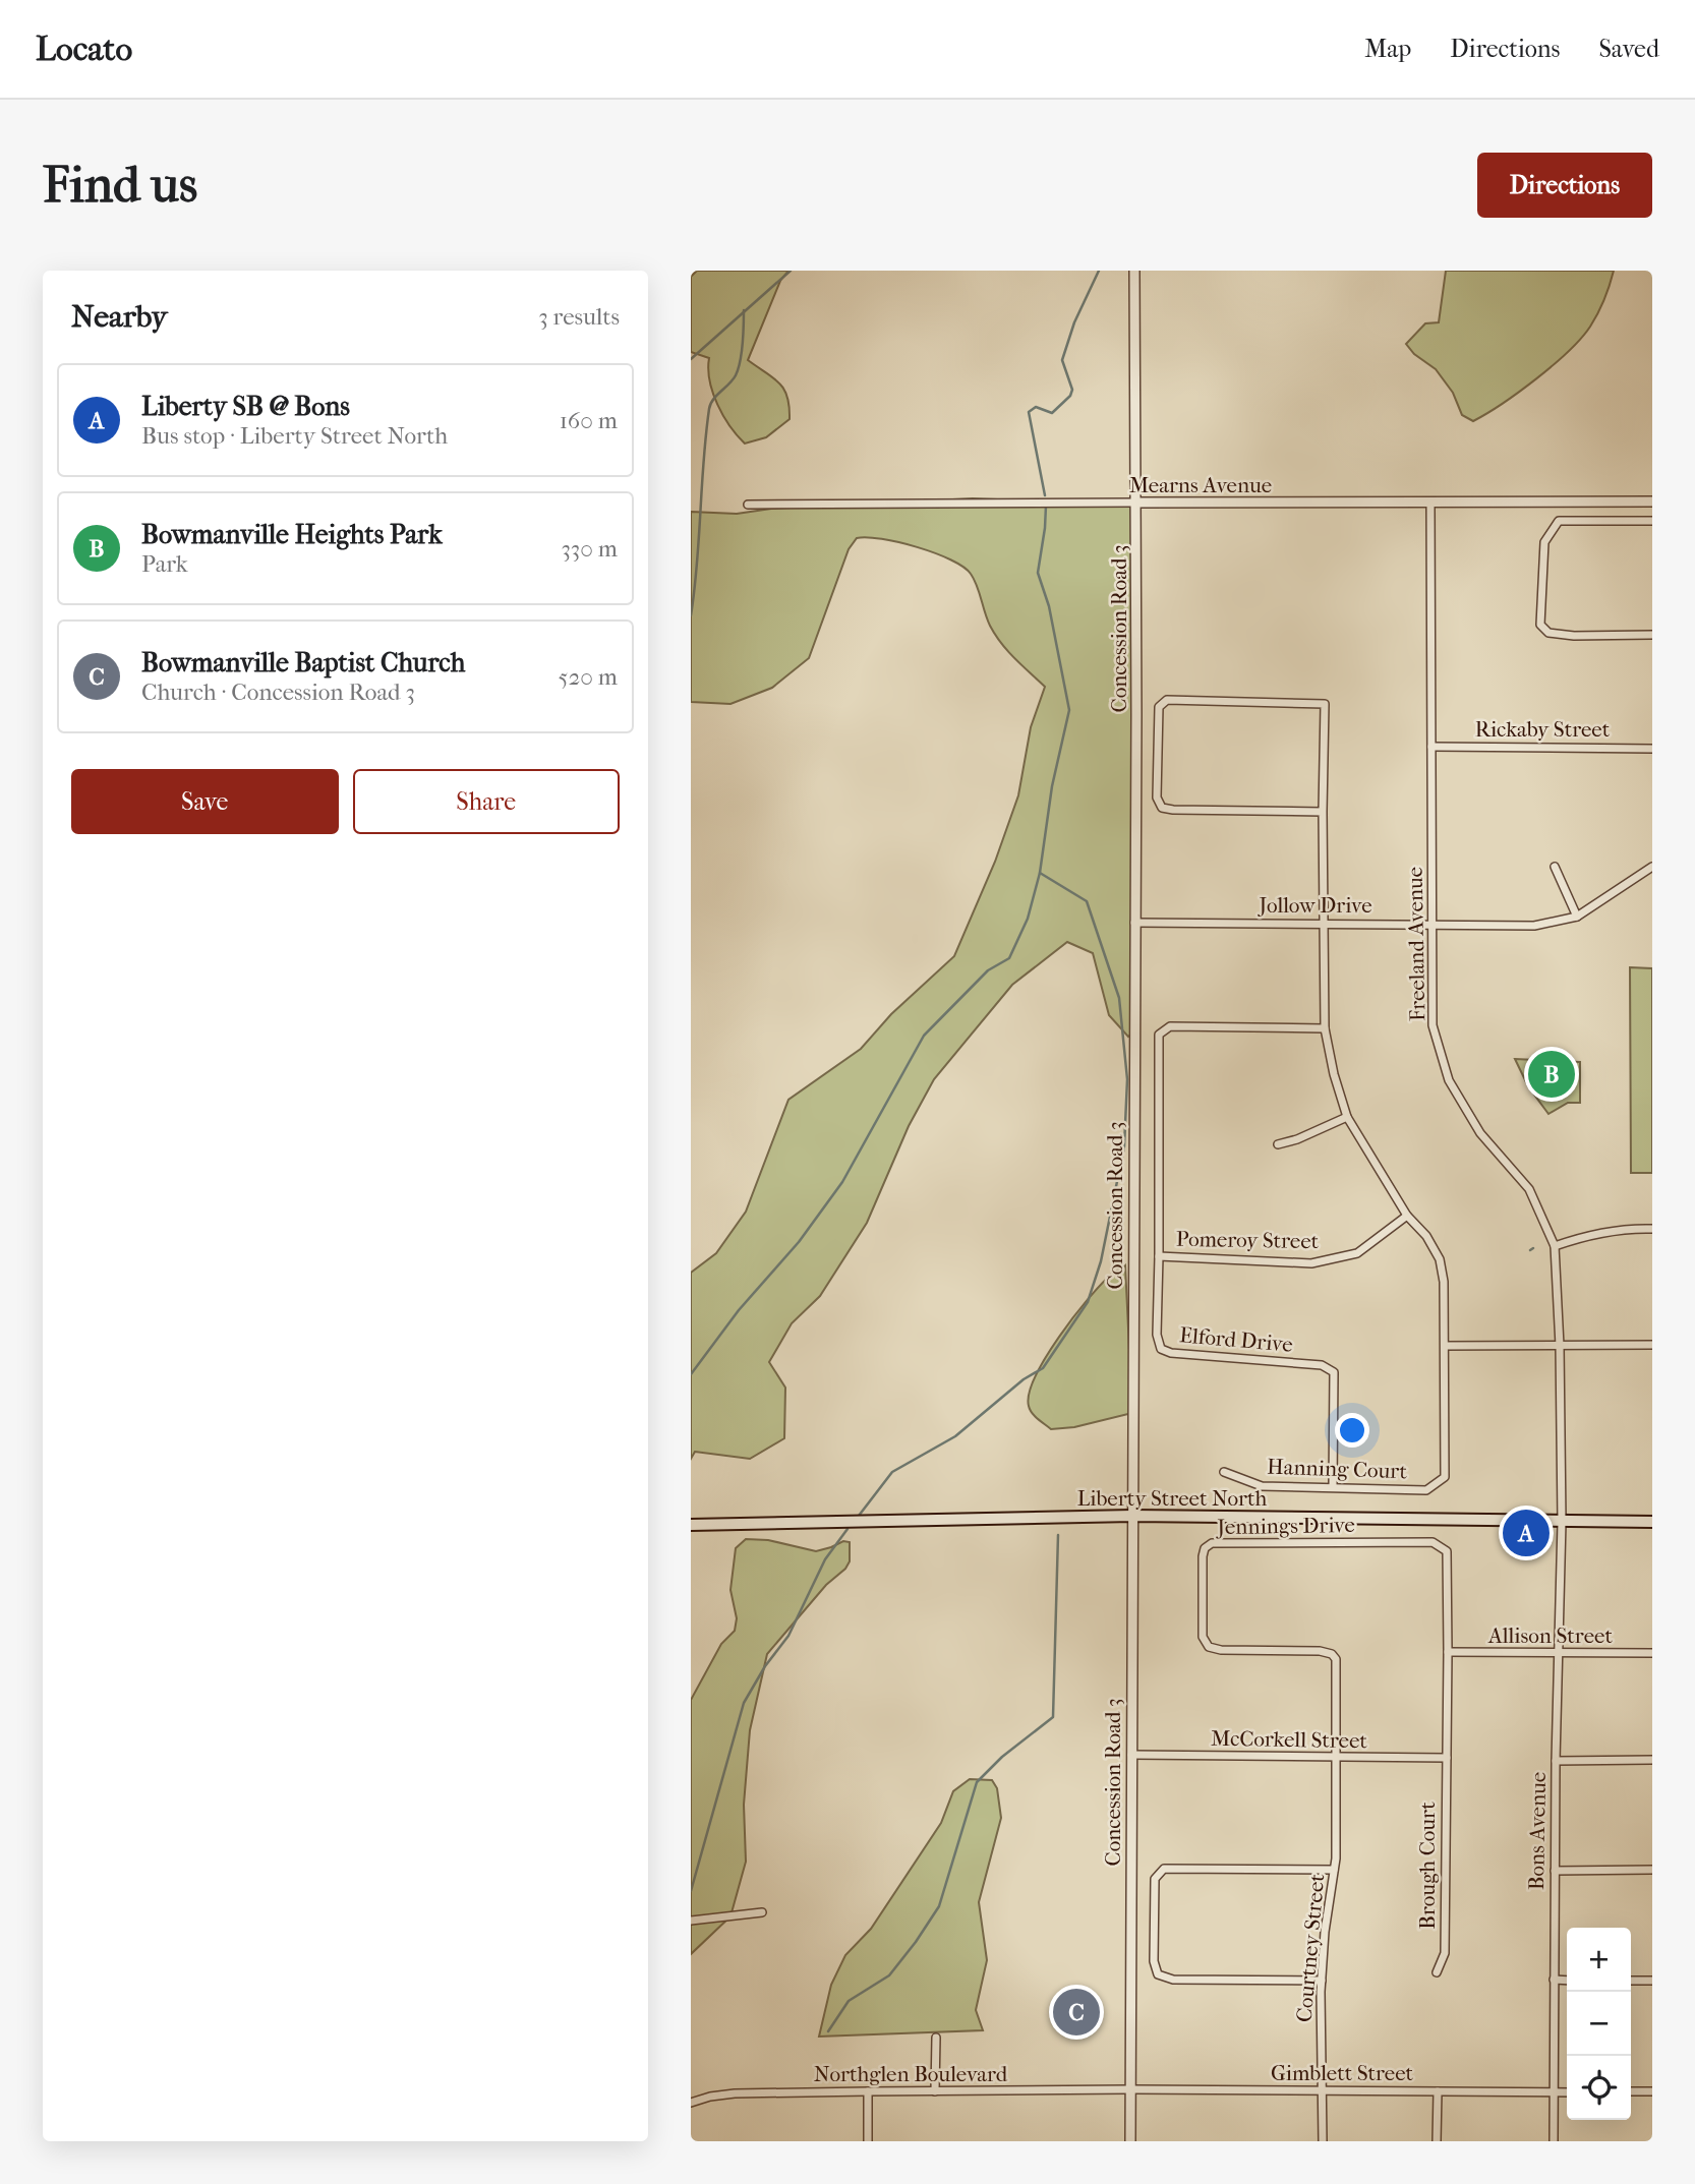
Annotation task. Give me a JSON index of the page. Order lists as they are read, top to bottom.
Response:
{
  "streets": {
    "main road": ["Liberty Street North"],
    "street": [
      "Mearns Avenue",
      "Concession Road 3",
      "Rickaby Street",
      "Jollow Drive",
      "Freeland Avenue",
      "Pomeroy Street",
      "Elford Drive",
      "Hanning Court",
      "Jennings Drive",
      "Allison Street",
      "McCorkell Street",
      "Bons Avenue",
      "Brough Court",
      "Courtney Street",
      "Gimblett Street",
      "Northglen Boulevard"
    ]
  },
  "crossings": [
    ["Mearns Avenue", "Concession Road 3"],
    ["Mearns Avenue", "Freeland Avenue"],
    ["Concession Road 3", "Jollow Drive"],
    ["Concession Road 3", "Liberty Street North"],
    ["Concession Road 3", "McCorkell Street"],
    ["Concession Road 3", "Gimblett Street"],
    ["Concession Road 3", "Northglen Boulevard"],
    ["Rickaby Street", "Freeland Avenue"],
    ["Jollow Drive", "Freeland Avenue"],
    ["Freeland Avenue", "Liberty Street North"],
    ["Freeland Avenue", "Bons Avenue"],
    ["Pomeroy Street", "Elford Drive"],
    ["Elford Drive", "Hanning Court"],
    ["Liberty Street North", "Bons Avenue"],
    ["Jennings Drive", "Allison Street"],
    ["Jennings Drive", "McCorkell Street"],
    ["Jennings Drive", "Brough Court"],
    ["Jennings Drive", "Courtney Street"],
    ["Allison Street", "Bons Avenue"],
    ["McCorkell Street", "Brough Court"],
    ["McCorkell Street", "Courtney Street"],
    ["Bons Avenue", "Gimblett Street"],
    ["Courtney Street", "Gimblett Street"],
    ["Gimblett Street", "Northglen Boulevard"]
  ],
  "page": {
    "header": "Locato",
    "nav": ["Map", "Directions", "Saved"],
    "buttons": [
      "Directions",
      ["Save", "Share"]
    ],
    "title": "Find us",
    "heading": ["Nearby", "3 results"],
    "list": [
      {
        "mark": "A",
        "name": "Liberty SB @ Bons",
        "note": "Bus stop · Liberty Street North",
        "value": "160 m"
      },
      {
        "mark": "B",
        "name": "Bowmanville Heights Park",
        "note": "Park",
        "value": "330 m"
      },
      {
        "mark": "C",
        "name": "Bowmanville Baptist Church",
        "note": "Church · Concession Road 3",
        "value": "520 m"
      }
    ],
    "pins": ["B", "A", "C"],
    "map_buttons": ["+", "−"]
  }
}
